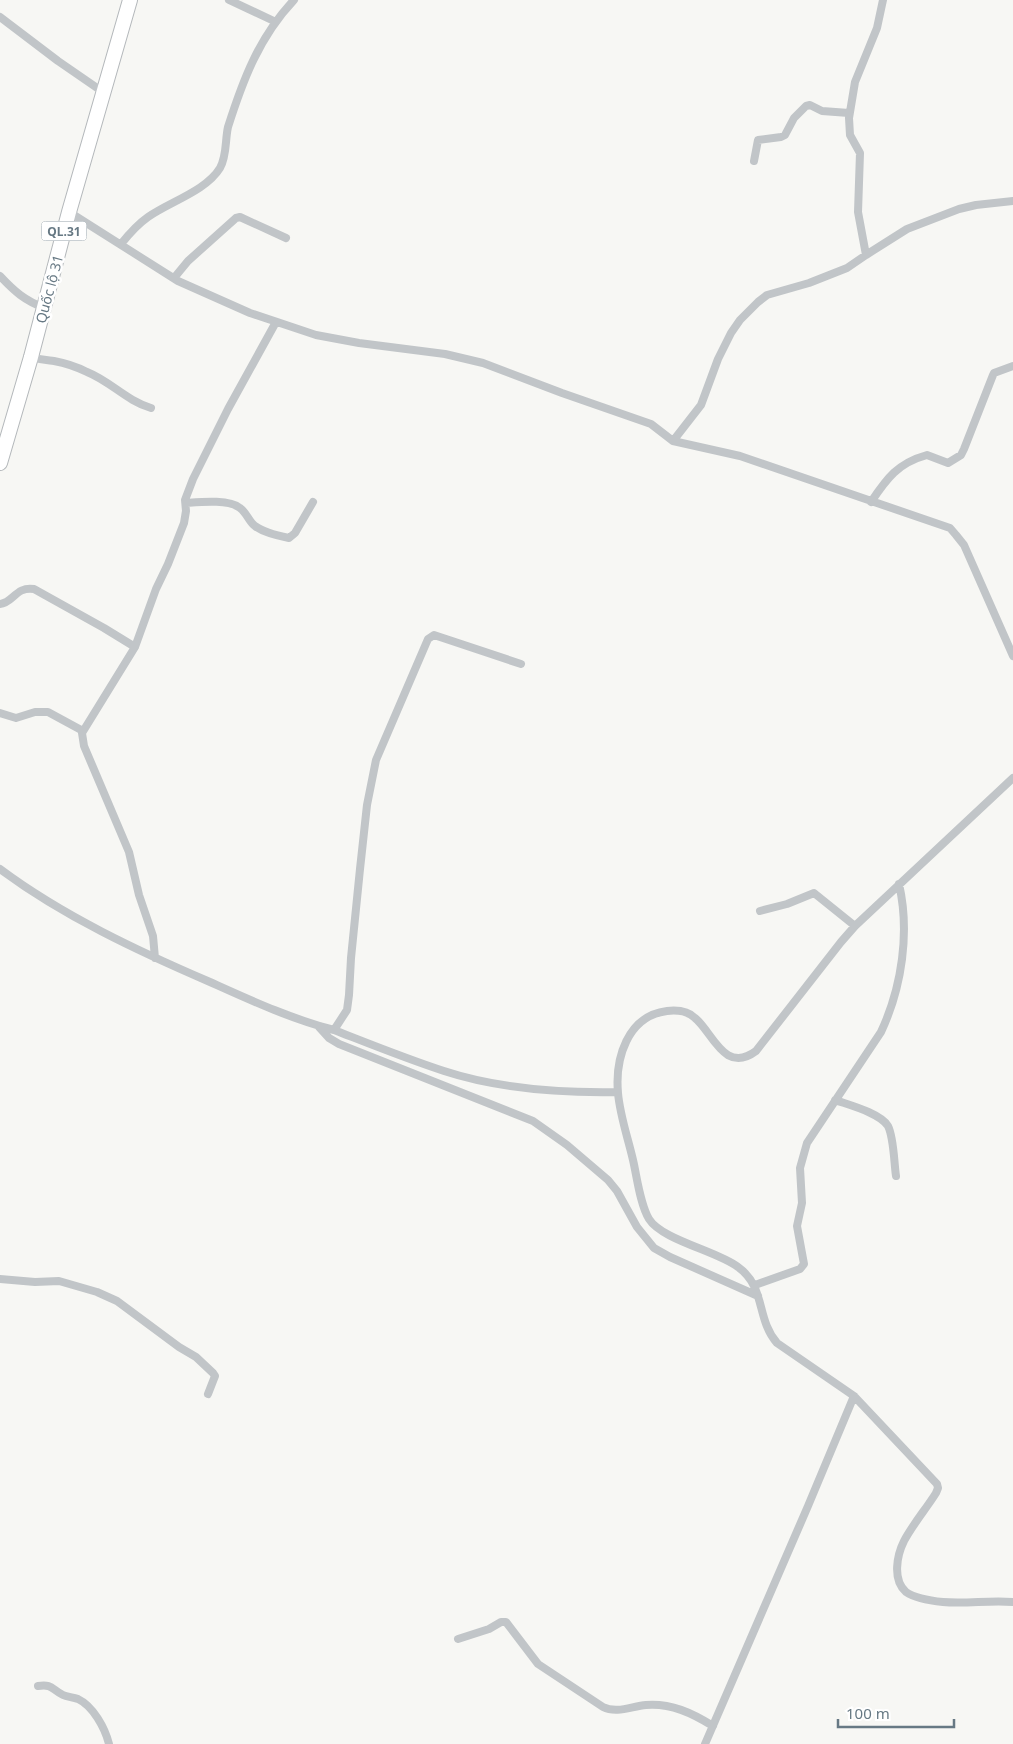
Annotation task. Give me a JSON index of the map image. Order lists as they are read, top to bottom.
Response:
{
  "streets": {
    "highway": ["QL.31", "Quốc lộ 31"]
  },
  "scale_bar": "100 m"
}
